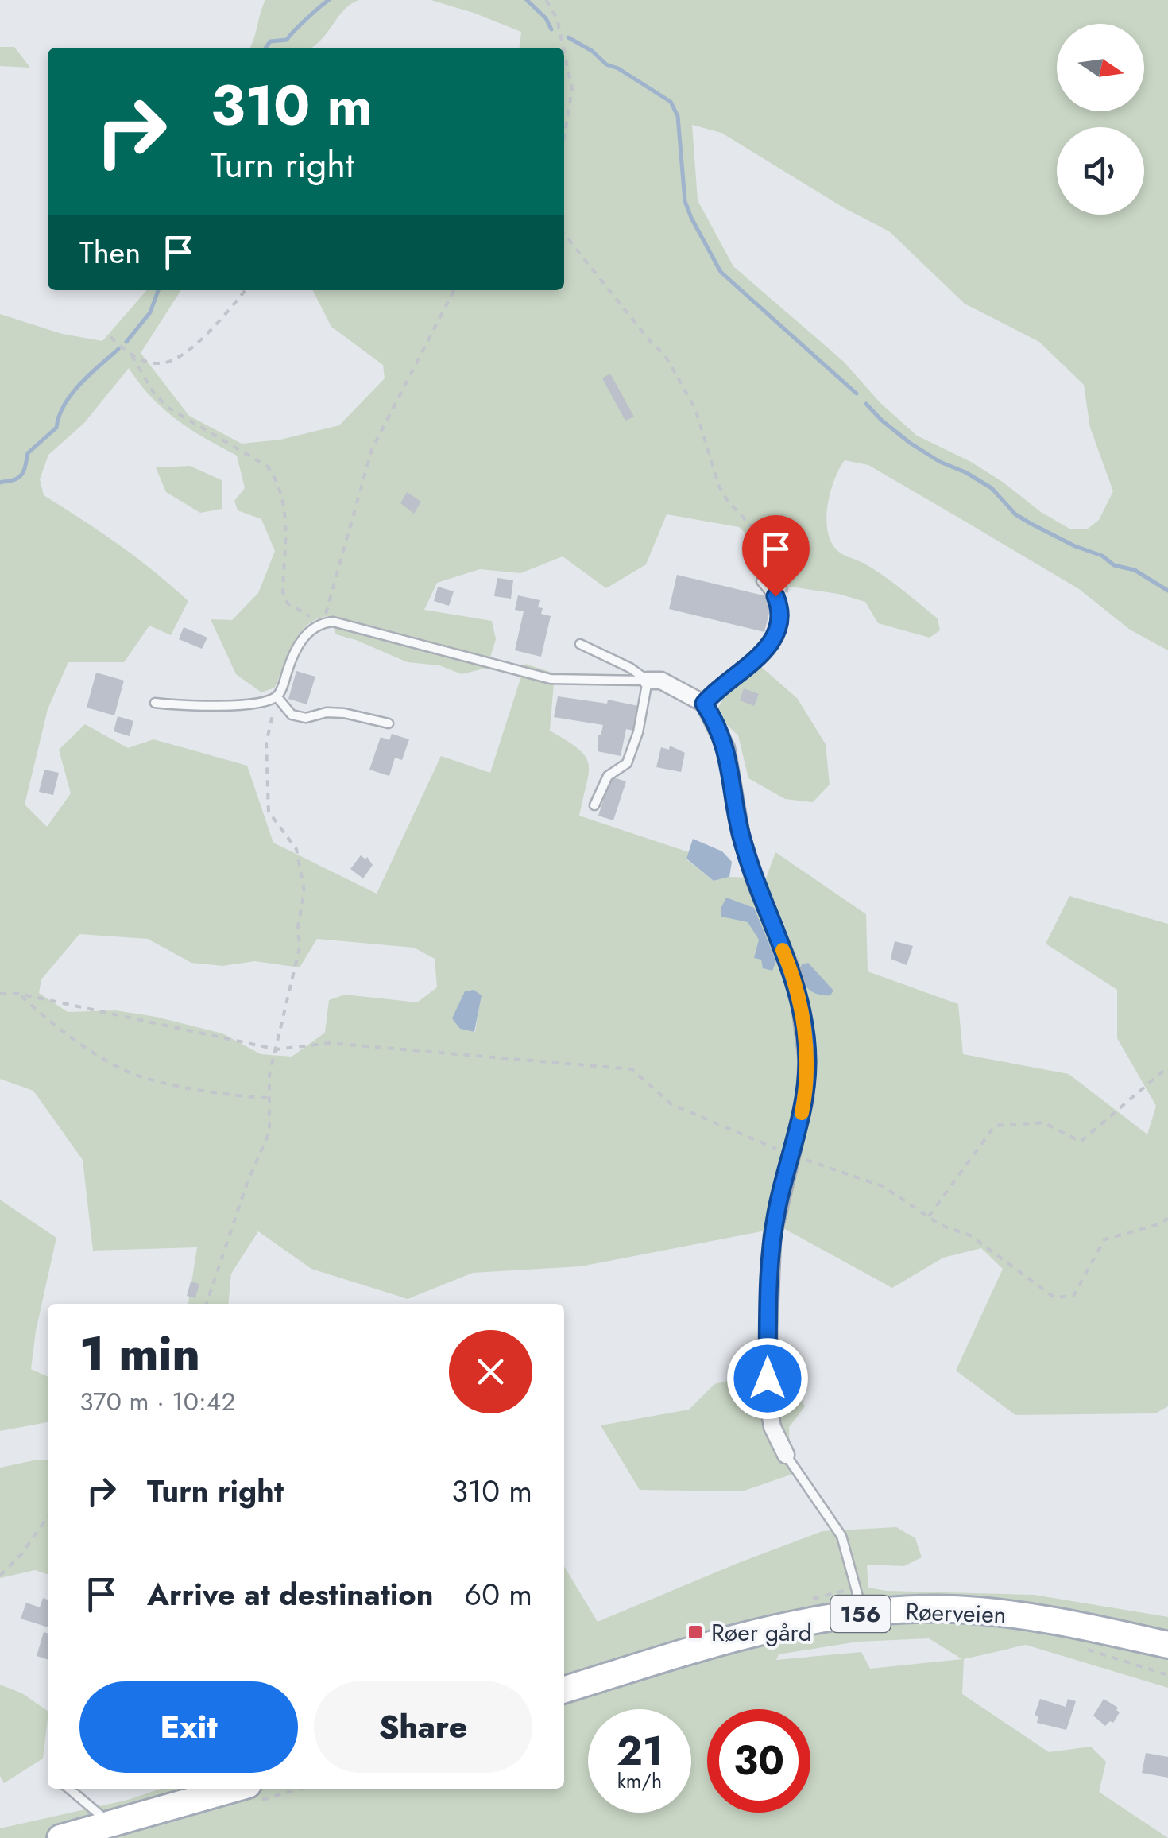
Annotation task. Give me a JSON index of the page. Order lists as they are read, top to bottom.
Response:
{
  "streets": {
    "main road": ["Røerveien", "156"]
  },
  "places": {
    "transit": ["Røer gård"]
  },
  "north": "right",
  "page": {
    "turn": ["310 m", "Turn right"],
    "then": "Then",
    "heading": ["1 min", "370 m · 10:42"],
    "list": [
      {
        "name": "Turn right",
        "value": "310 m"
      },
      {
        "name": "Arrive at destination",
        "value": "60 m"
      }
    ],
    "buttons": ["Exit", "Share"],
    "speed": "21 km/h",
    "limit": "30"
  }
}
